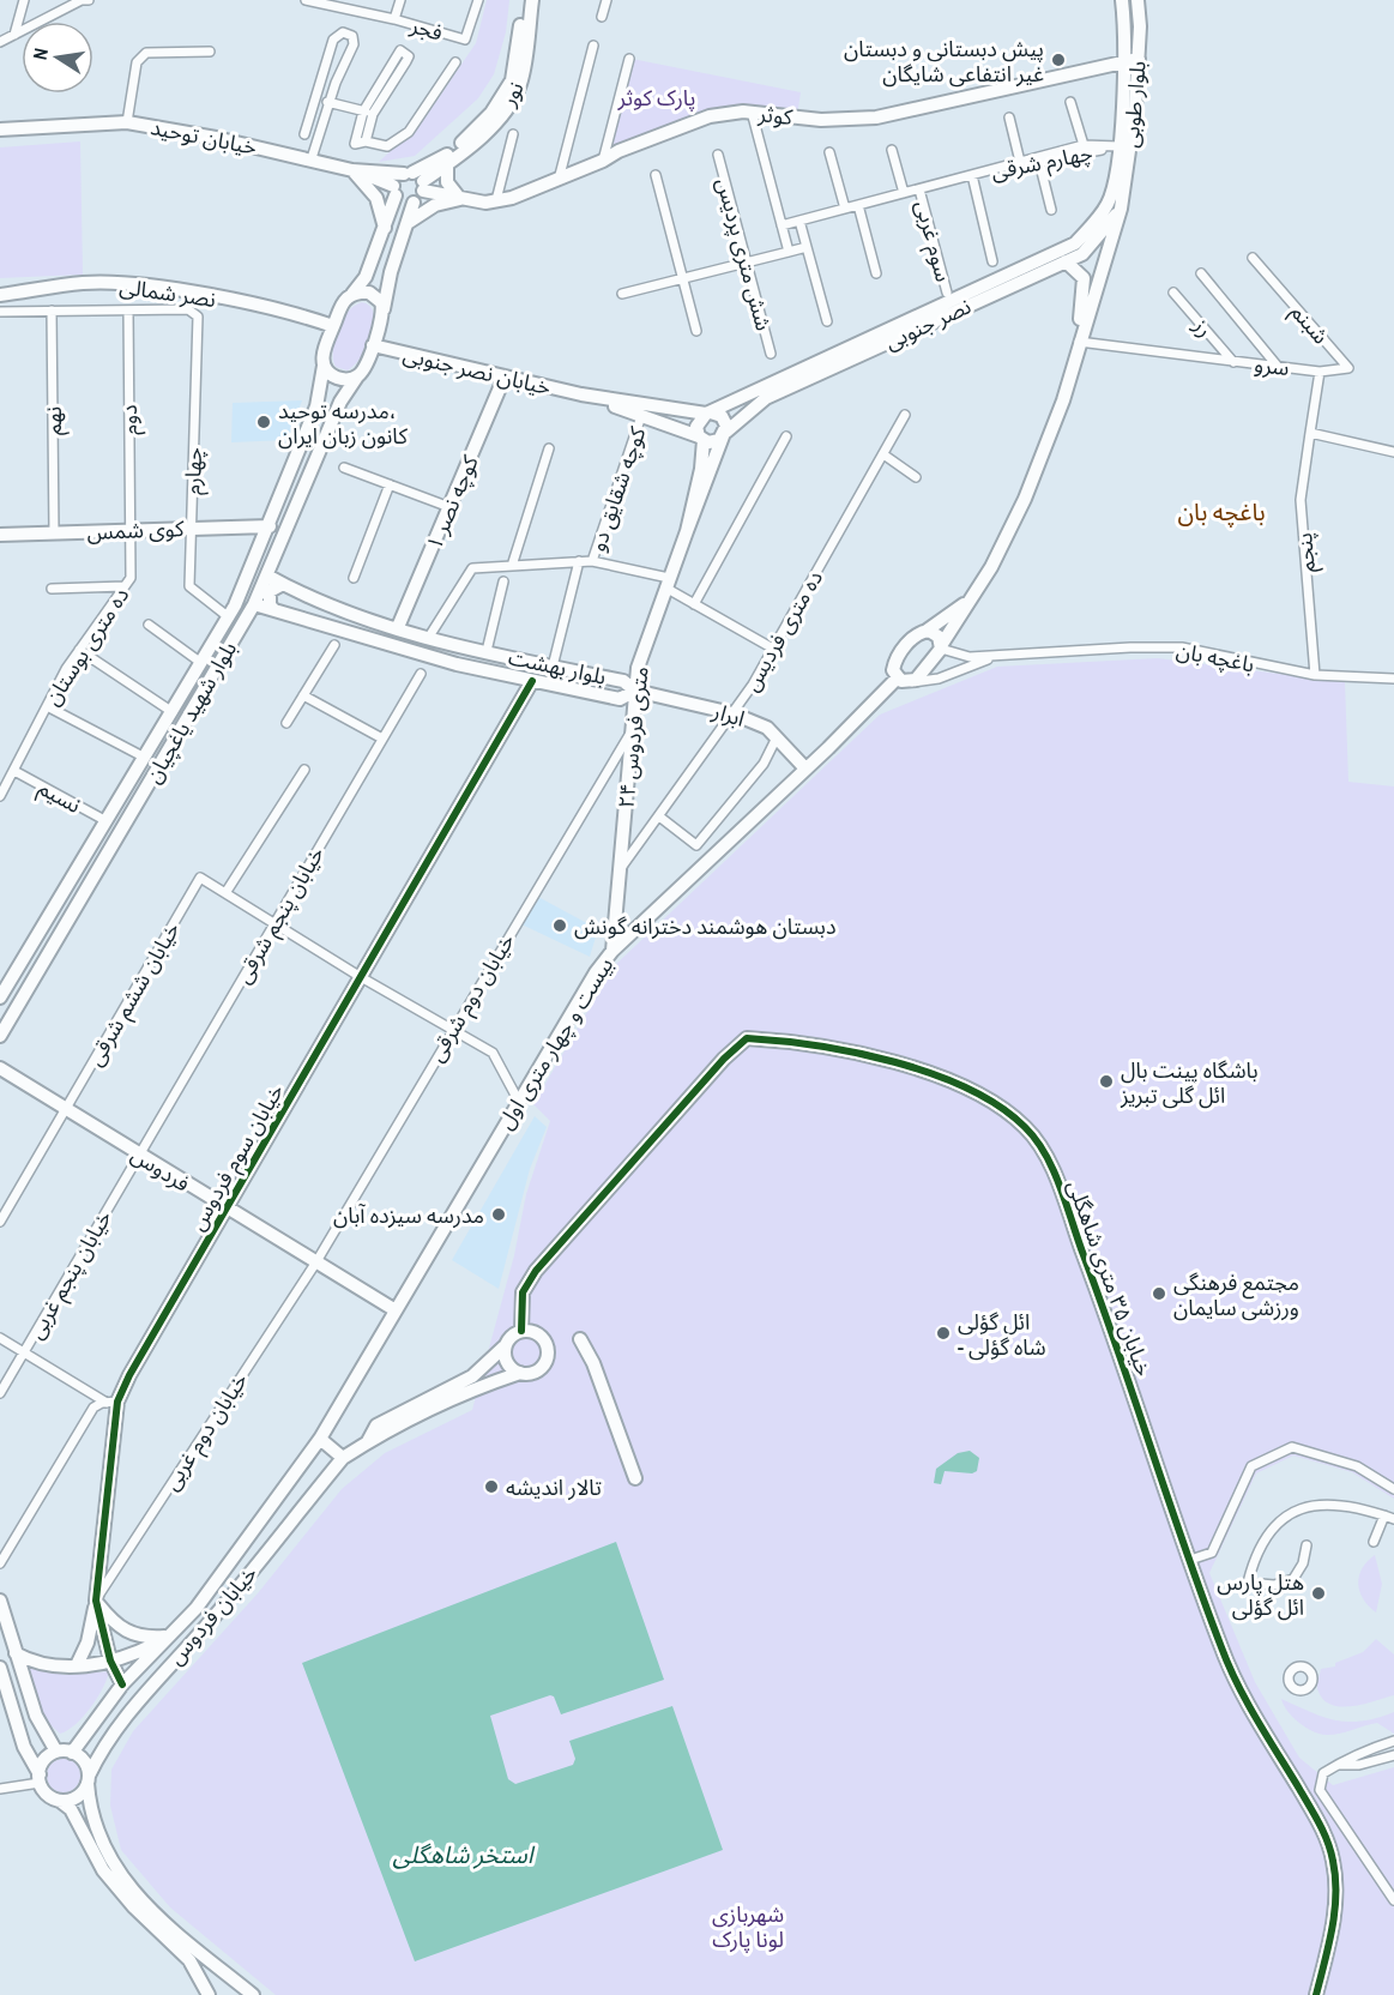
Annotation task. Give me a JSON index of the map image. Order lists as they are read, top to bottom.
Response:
{
  "streets": {
    "main road": [
      "نور",
      "بلوار طوبی",
      "کوثر",
      "خیابان توحید",
      "نصر شمالی",
      "نصر جنوبی",
      "خیابان نصر جنوبی",
      "کوچه نصر ۱",
      "کوی شمس",
      "بلوار بهشت",
      "بلوار شهید یاغچیان",
      "ابرار",
      "۲۴ متری فردوس",
      "بیست و چهار متری اول",
      "خیابان سوم فردوس",
      "فردوس",
      "خیابان ۳۵ متری شاهگلی",
      "خیابان فردوس"
    ],
    "street": [
      "فجر",
      "چهارم شرقی",
      "سوم غربی",
      "شش متری پردیس",
      "شبنم",
      "رز",
      "سرو",
      "دوم",
      "نهم",
      "چهارم",
      "کوچه شقایق دو",
      "پنجم",
      "ده متری فردیس",
      "ده متری بوستان",
      "باغچه بان",
      "نسیم",
      "خیابان پنجم شرقی",
      "خیابان ششم شرقی",
      "خیابان دوم شرقی",
      "خیابان پنجم غربی",
      "خیابان دوم غربی"
    ]
  },
  "crossings": [
    ["بلوار طوبی", "کوثر"],
    ["بلوار طوبی", "چهارم شرقی"],
    ["بلوار طوبی", "نصر جنوبی"],
    ["بلوار طوبی", "سرو"],
    ["کوثر", "خیابان توحید"],
    ["نصر شمالی", "بلوار شهید یاغچیان"],
    ["نصر جنوبی", "خیابان نصر جنوبی"],
    ["نصر جنوبی", "۲۴ متری فردوس"],
    ["شبنم", "سرو"],
    ["رز", "سرو"],
    ["سرو", "پنجم"],
    ["خیابان نصر جنوبی", "کوچه شقایق دو"],
    ["خیابان نصر جنوبی", "کوچه نصر ۱"],
    ["خیابان نصر جنوبی", "بلوار شهید یاغچیان"],
    ["خیابان نصر جنوبی", "۲۴ متری فردوس"],
    ["دوم", "چهارم"],
    ["دوم", "کوی شمس"],
    ["دوم", "ده متری بوستان"],
    ["نهم", "کوی شمس"],
    ["چهارم", "کوی شمس"],
    ["چهارم", "بلوار شهید یاغچیان"],
    ["کوچه نصر ۱", "بلوار بهشت"],
    ["کوی شمس", "ده متری بوستان"],
    ["کوی شمس", "بلوار شهید یاغچیان"],
    ["پنجم", "باغچه بان"],
    ["ده متری فردیس", "ابرار"],
    ["ده متری فردیس", "۲۴ متری فردوس"],
    ["ده متری بوستان", "نسیم"],
    ["بلوار بهشت", "بلوار شهید یاغچیان"],
    ["بلوار بهشت", "ابرار"],
    ["بلوار بهشت", "۲۴ متری فردوس"],
    ["بلوار بهشت", "خیابان سوم فردوس"],
    ["بلوار شهید یاغچیان", "نسیم"],
    ["ابرار", "۲۴ متری فردوس"],
    ["ابرار", "بیست و چهار متری اول"],
    ["۲۴ متری فردوس", "خیابان دوم شرقی"],
    ["۲۴ متری فردوس", "بیست و چهار متری اول"],
    ["خیابان پنجم شرقی", "فردوس"],
    ["خیابان پنجم شرقی", "خیابان پنجم غربی"],
    ["خیابان ششم شرقی", "فردوس"],
    ["خیابان دوم شرقی", "فردوس"],
    ["خیابان دوم شرقی", "خیابان دوم غربی"],
    ["بیست و چهار متری اول", "فردوس"],
    ["بیست و چهار متری اول", "خیابان فردوس"],
    ["خیابان سوم فردوس", "فردوس"],
    ["خیابان سوم فردوس", "خیابان دوم غربی"],
    ["خیابان سوم فردوس", "خیابان فردوس"],
    ["فردوس", "خیابان پنجم غربی"],
    ["فردوس", "خیابان دوم غربی"]
  ],
  "districts": ["باغچه بان"],
  "water": ["استخر شاهگلی"],
  "parks": ["پارک کوثر", "شهربازی لونا پارک"],
  "places": [
    "پیش دبستانی و دبستان غیر انتفاعی شایگان",
    "مدرسه توحید، کانون زبان ایران",
    "دبستان هوشمند دخترانه گونش",
    "باشگاه پینت بال ائل گلی تبریز",
    "مدرسه سیزده آبان",
    "مجتمع فرهنگی ورزشی سایمان",
    "ائل گؤلی - شاه گؤلی",
    "تالار اندیشه",
    "هتل پارس ائل گؤلی"
  ],
  "north": "left"
}
